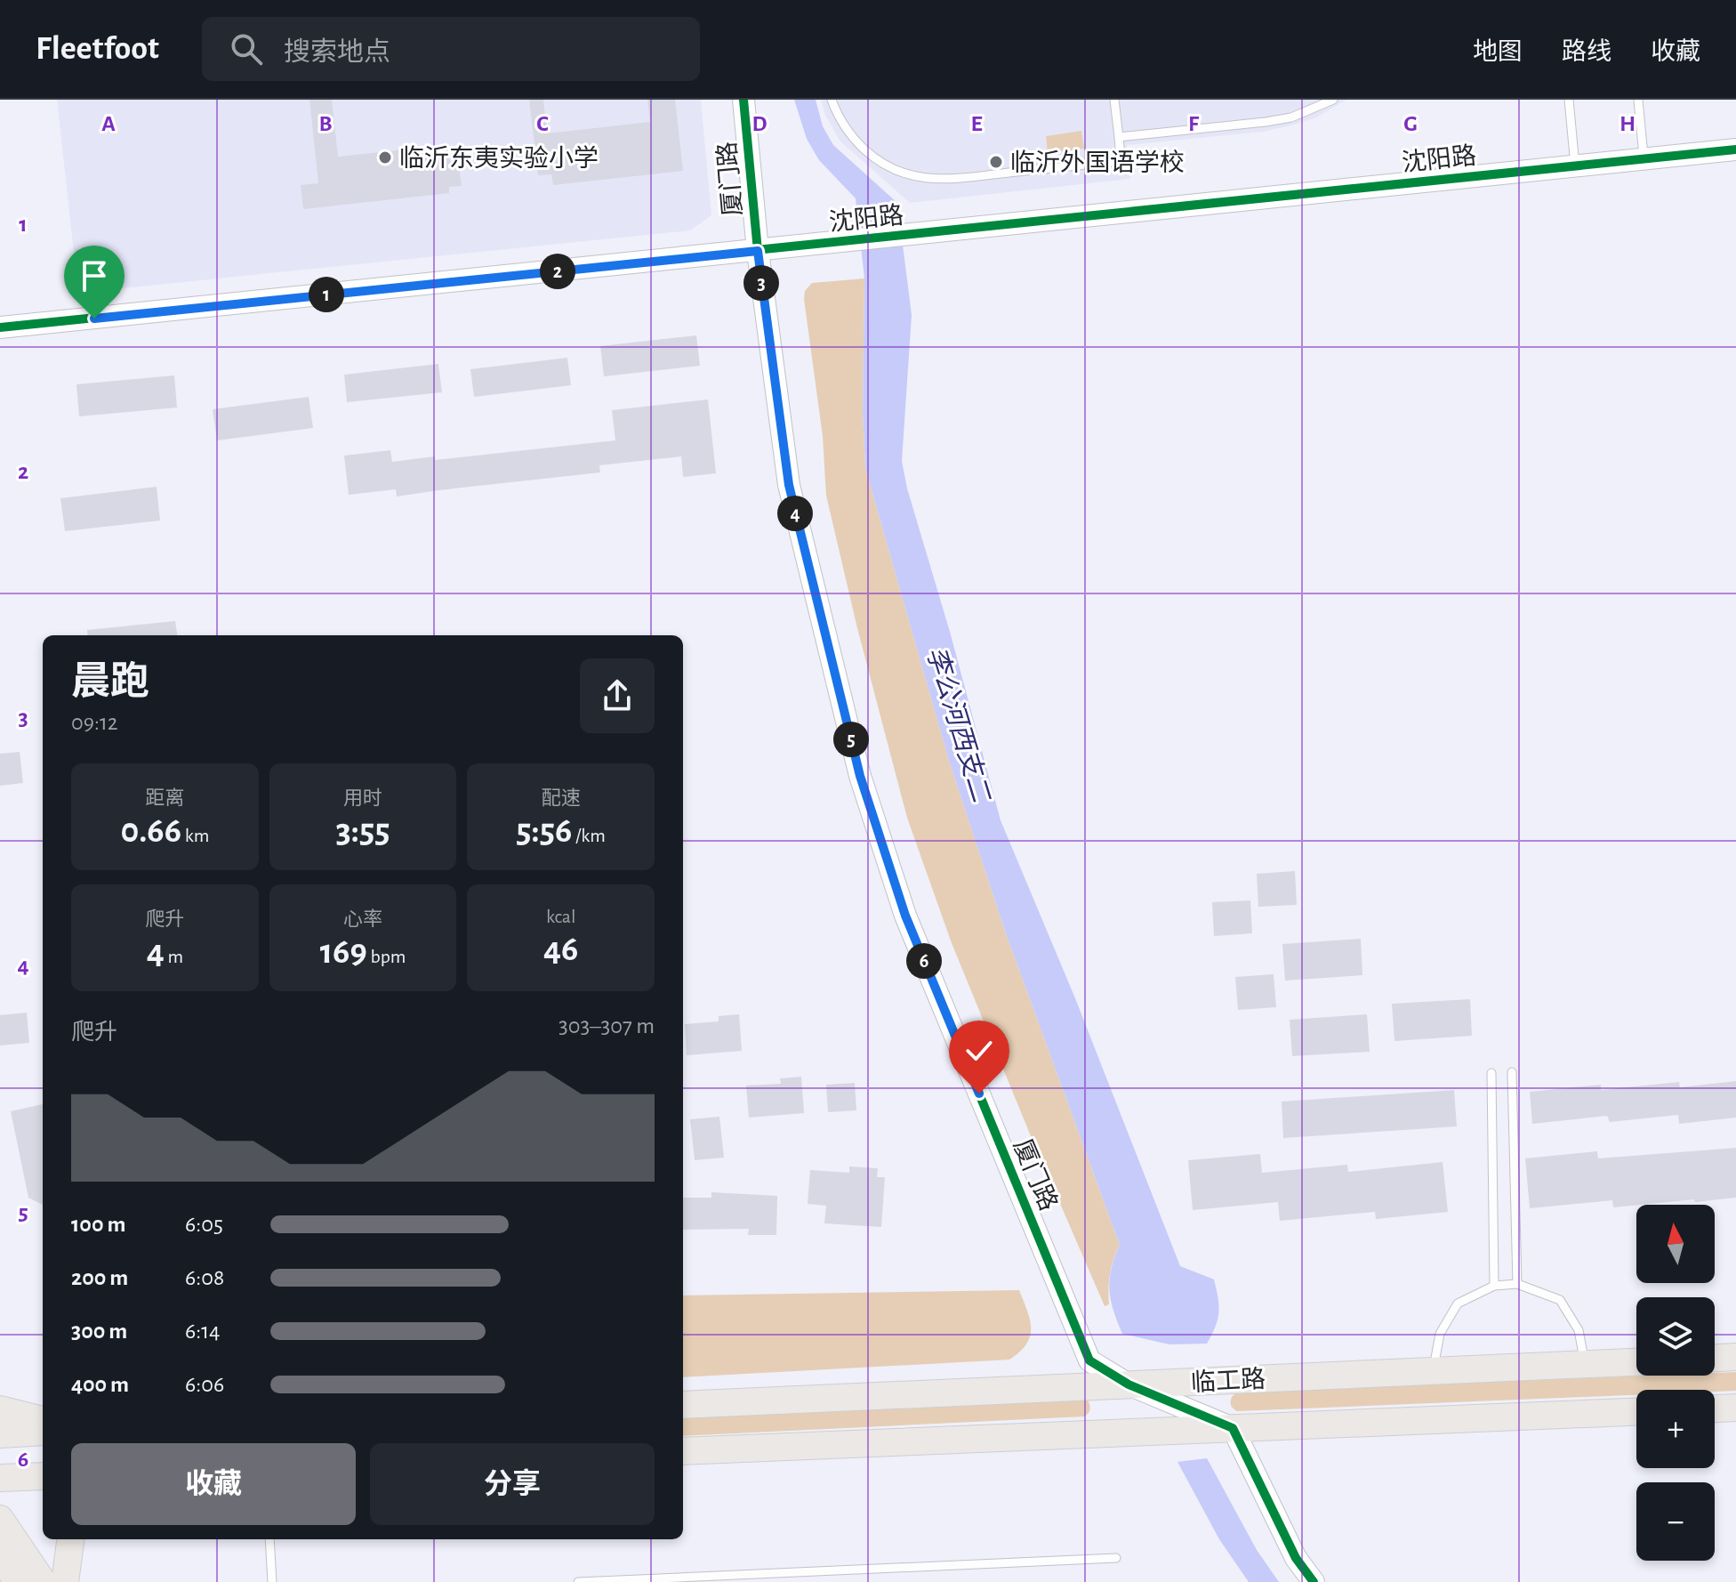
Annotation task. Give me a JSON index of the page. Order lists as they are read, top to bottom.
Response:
{
  "streets": {
    "main road": ["临工路"],
    "street": ["沈阳路", "厦门路"]
  },
  "crossings": [
    ["沈阳路", "厦门路"],
    ["厦门路", "临工路"]
  ],
  "water": ["李公河西支二"],
  "places": ["临沂东夷实验小学", "临沂外国语学校"],
  "north": "top",
  "page": {
    "header": "Fleetfoot",
    "search": "搜索地点",
    "nav": ["地图", "路线", "收藏"],
    "pins": [
      "2",
      "3",
      "1",
      "4",
      "5",
      "6"
    ],
    "heading": ["晨跑", "09:12"],
    "stats": [
      ["距离", "0.66 km"],
      ["用时", "3:55"],
      ["配速", "5:56 /km"],
      ["爬升", "4 m"],
      ["心率", "169 bpm"],
      ["kcal", "46"]
    ],
    "chart": ["爬升", "303–307 m"],
    "list": [
      {
        "name": "100 m",
        "note": "6:05"
      },
      {
        "name": "200 m",
        "note": "6:08"
      },
      {
        "name": "300 m",
        "note": "6:14"
      },
      {
        "name": "400 m",
        "note": "6:06"
      }
    ],
    "map_buttons": ["+", "−"],
    "buttons": ["收藏", "分享"]
  },
  "grid": {
    "columns": [
      "A",
      "B",
      "C",
      "D",
      "E",
      "F",
      "G",
      "H"
    ],
    "rows": [
      "1",
      "2",
      "3",
      "4",
      "5",
      "6"
    ]
  }
}
